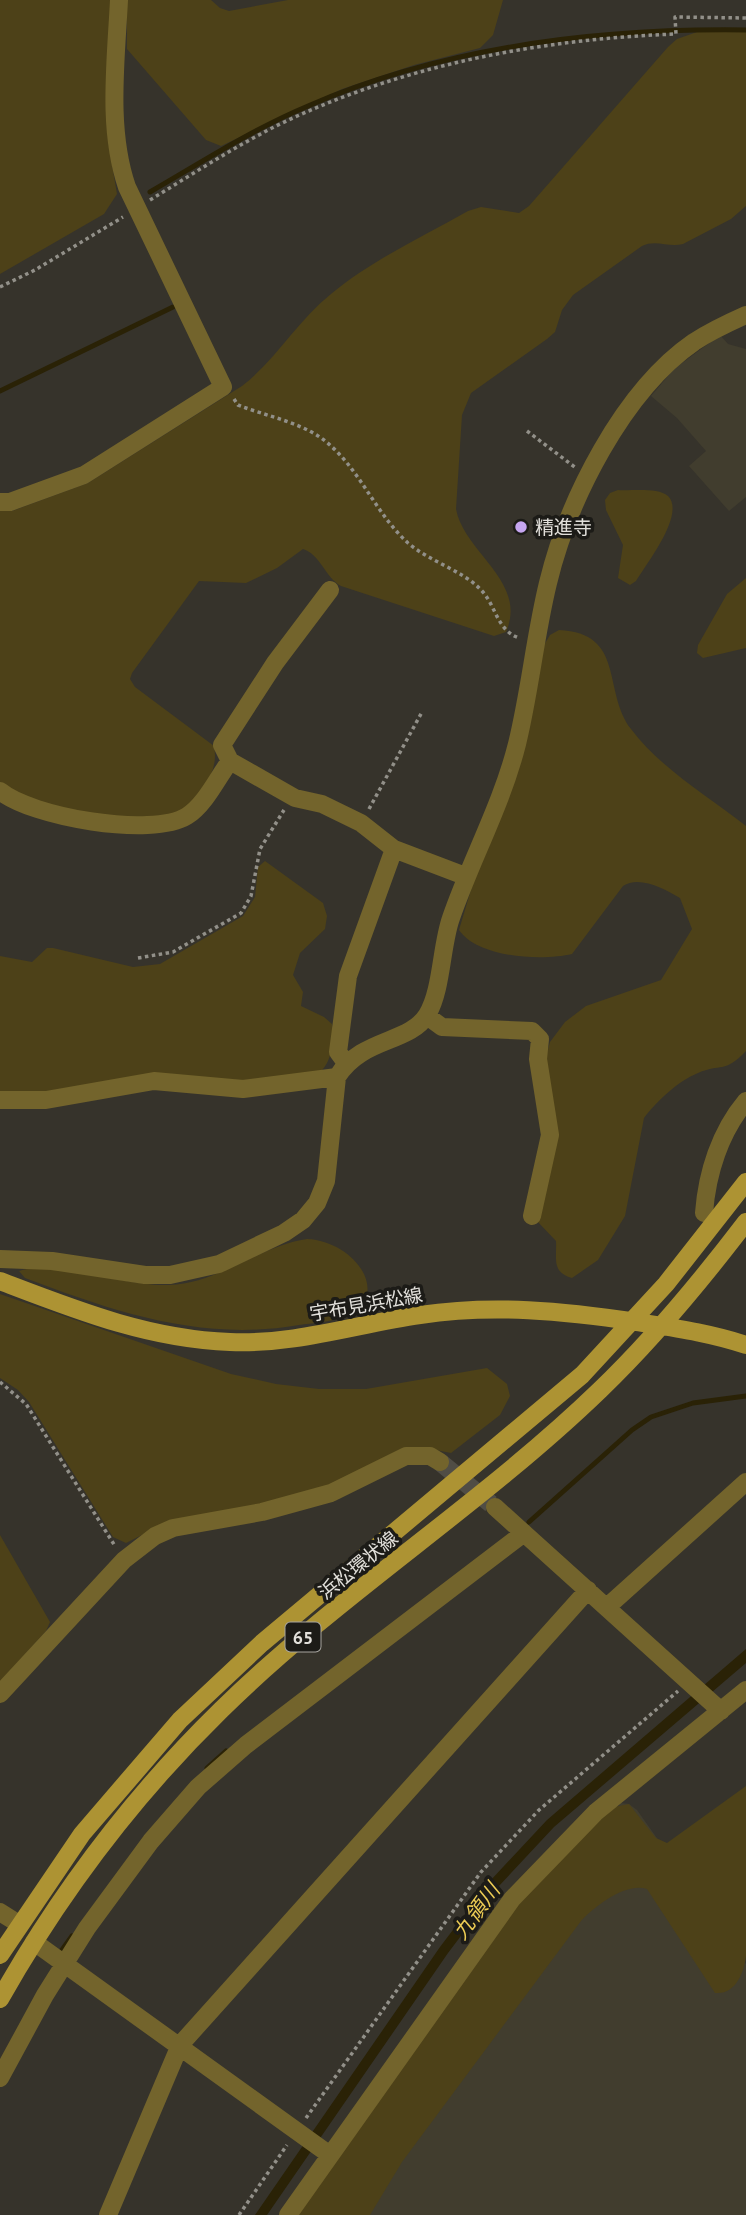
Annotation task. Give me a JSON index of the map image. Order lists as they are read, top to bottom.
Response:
{
  "streets": {
    "main road": ["宇布見浜松線", "浜松環状線", "65"]
  },
  "crossings": [
    ["宇布見浜松線", "浜松環状線"]
  ],
  "water": ["九領川"],
  "places": ["精進寺"]
}
